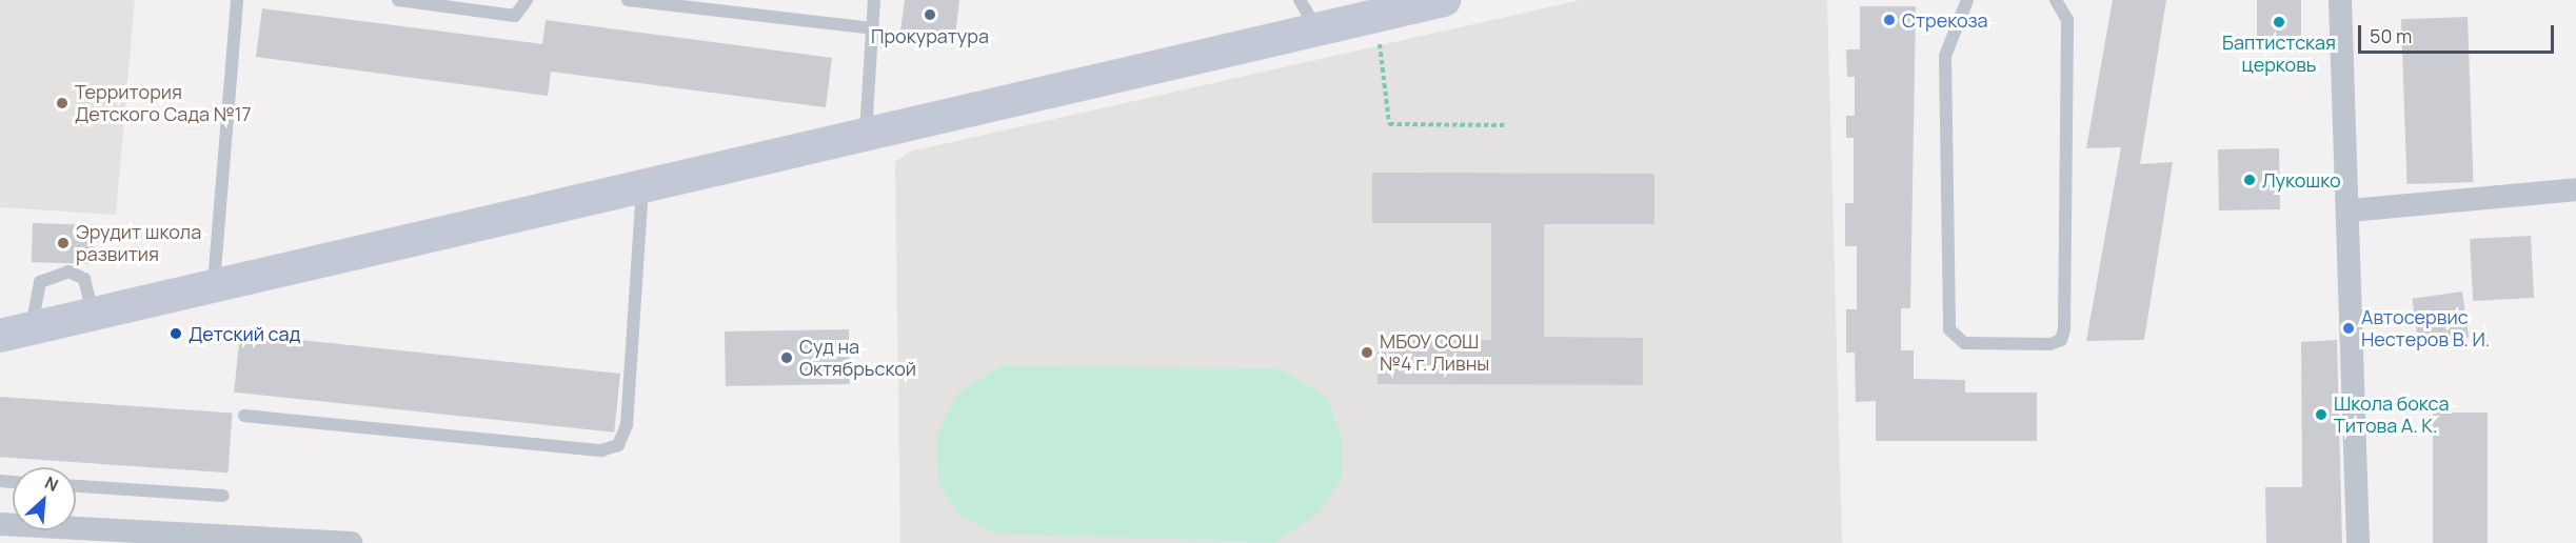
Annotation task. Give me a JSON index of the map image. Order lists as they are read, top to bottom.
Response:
{
  "places": [
    "Прокуратура",
    "Стрекоза",
    "Баптистская церковь",
    "Территория Детского Сада №17",
    "Лукошко",
    "Эрудит школа развития",
    "Автосервис Нестеров В. И.",
    "Детский сад",
    "МБОУ СОШ №4 г. Ливны",
    "Суд на Октябрьской",
    "Школа бокса Титова А. К."
  ],
  "scale_bar": "50 m",
  "north": "top right"
}
